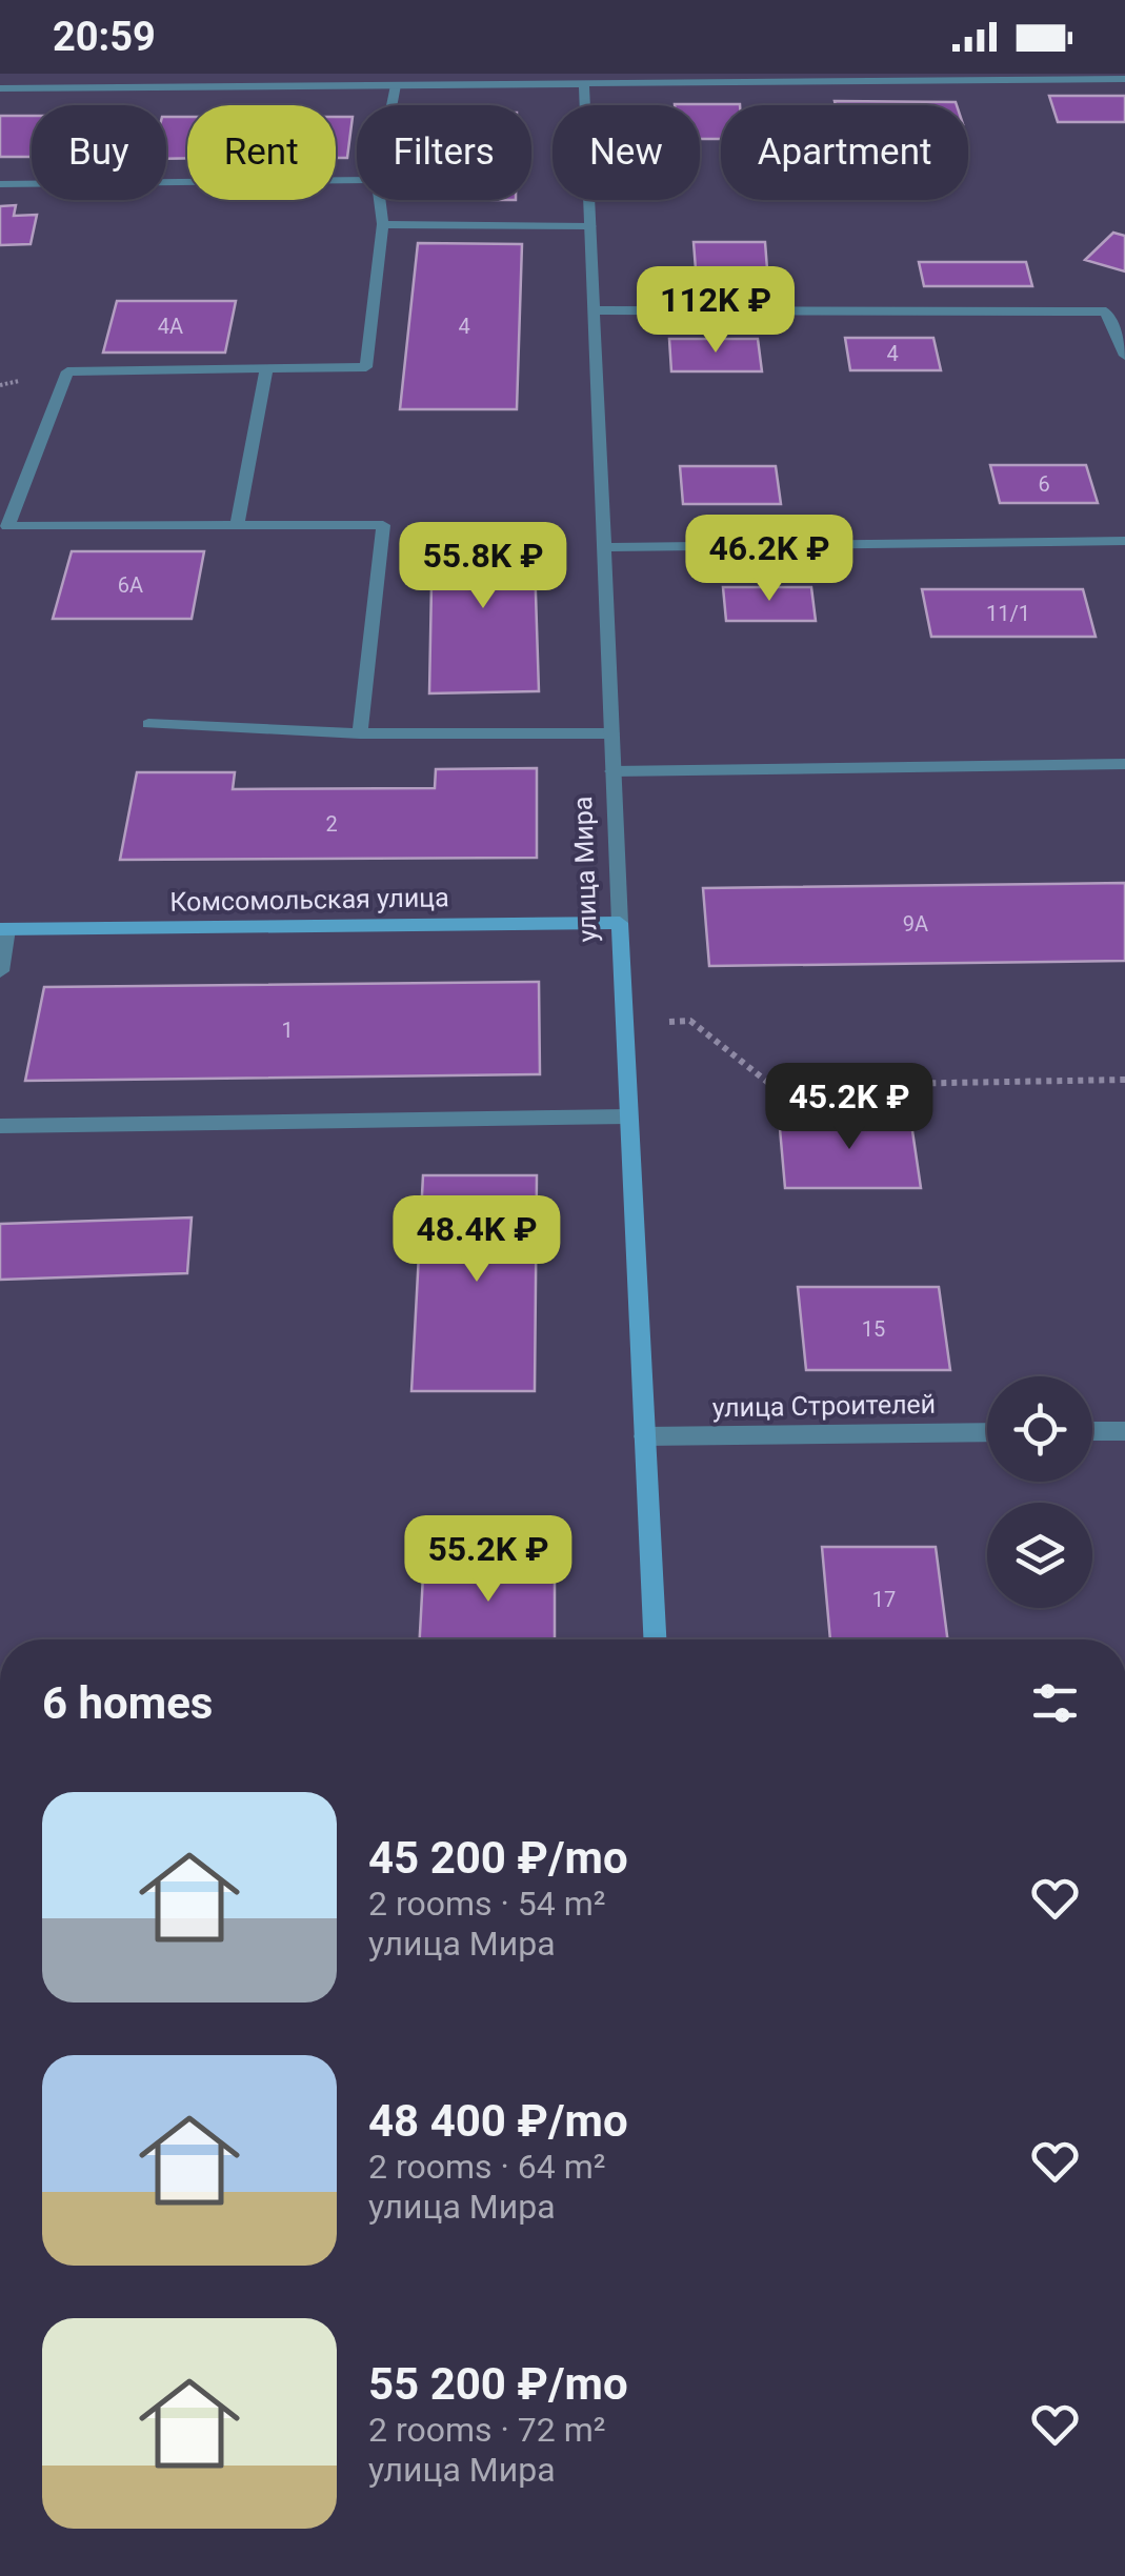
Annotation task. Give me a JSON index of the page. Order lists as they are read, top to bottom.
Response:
{
  "streets": {
    "street": ["улица Мира", "Комсомольская улица", "улица Строителей"]
  },
  "crossings": [
    ["улица Мира", "Комсомольская улица"],
    ["улица Мира", "улица Строителей"]
  ],
  "house_numbers": [
    "4А",
    "4",
    "4",
    "6",
    "6А",
    "11/1",
    "2",
    "9А",
    "1",
    "15",
    "17"
  ],
  "page": {
    "status": "20:59",
    "chip": [
      "Buy",
      "Rent",
      "Filters",
      "New",
      "Apartment"
    ],
    "price": [
      "112K ₽",
      "46.2K ₽",
      "55.8K ₽",
      "45.2K ₽",
      "48.4K ₽",
      "55.2K ₽"
    ],
    "heading": "6 homes",
    "list": [
      {
        "name": "45 200 ₽/mo",
        "note": "2 rooms · 54 m² · улица Мира"
      },
      {
        "name": "48 400 ₽/mo",
        "note": "2 rooms · 64 m² · улица Мира"
      },
      {
        "name": "55 200 ₽/mo",
        "note": "2 rooms · 72 m² · улица Мира"
      }
    ]
  }
}
